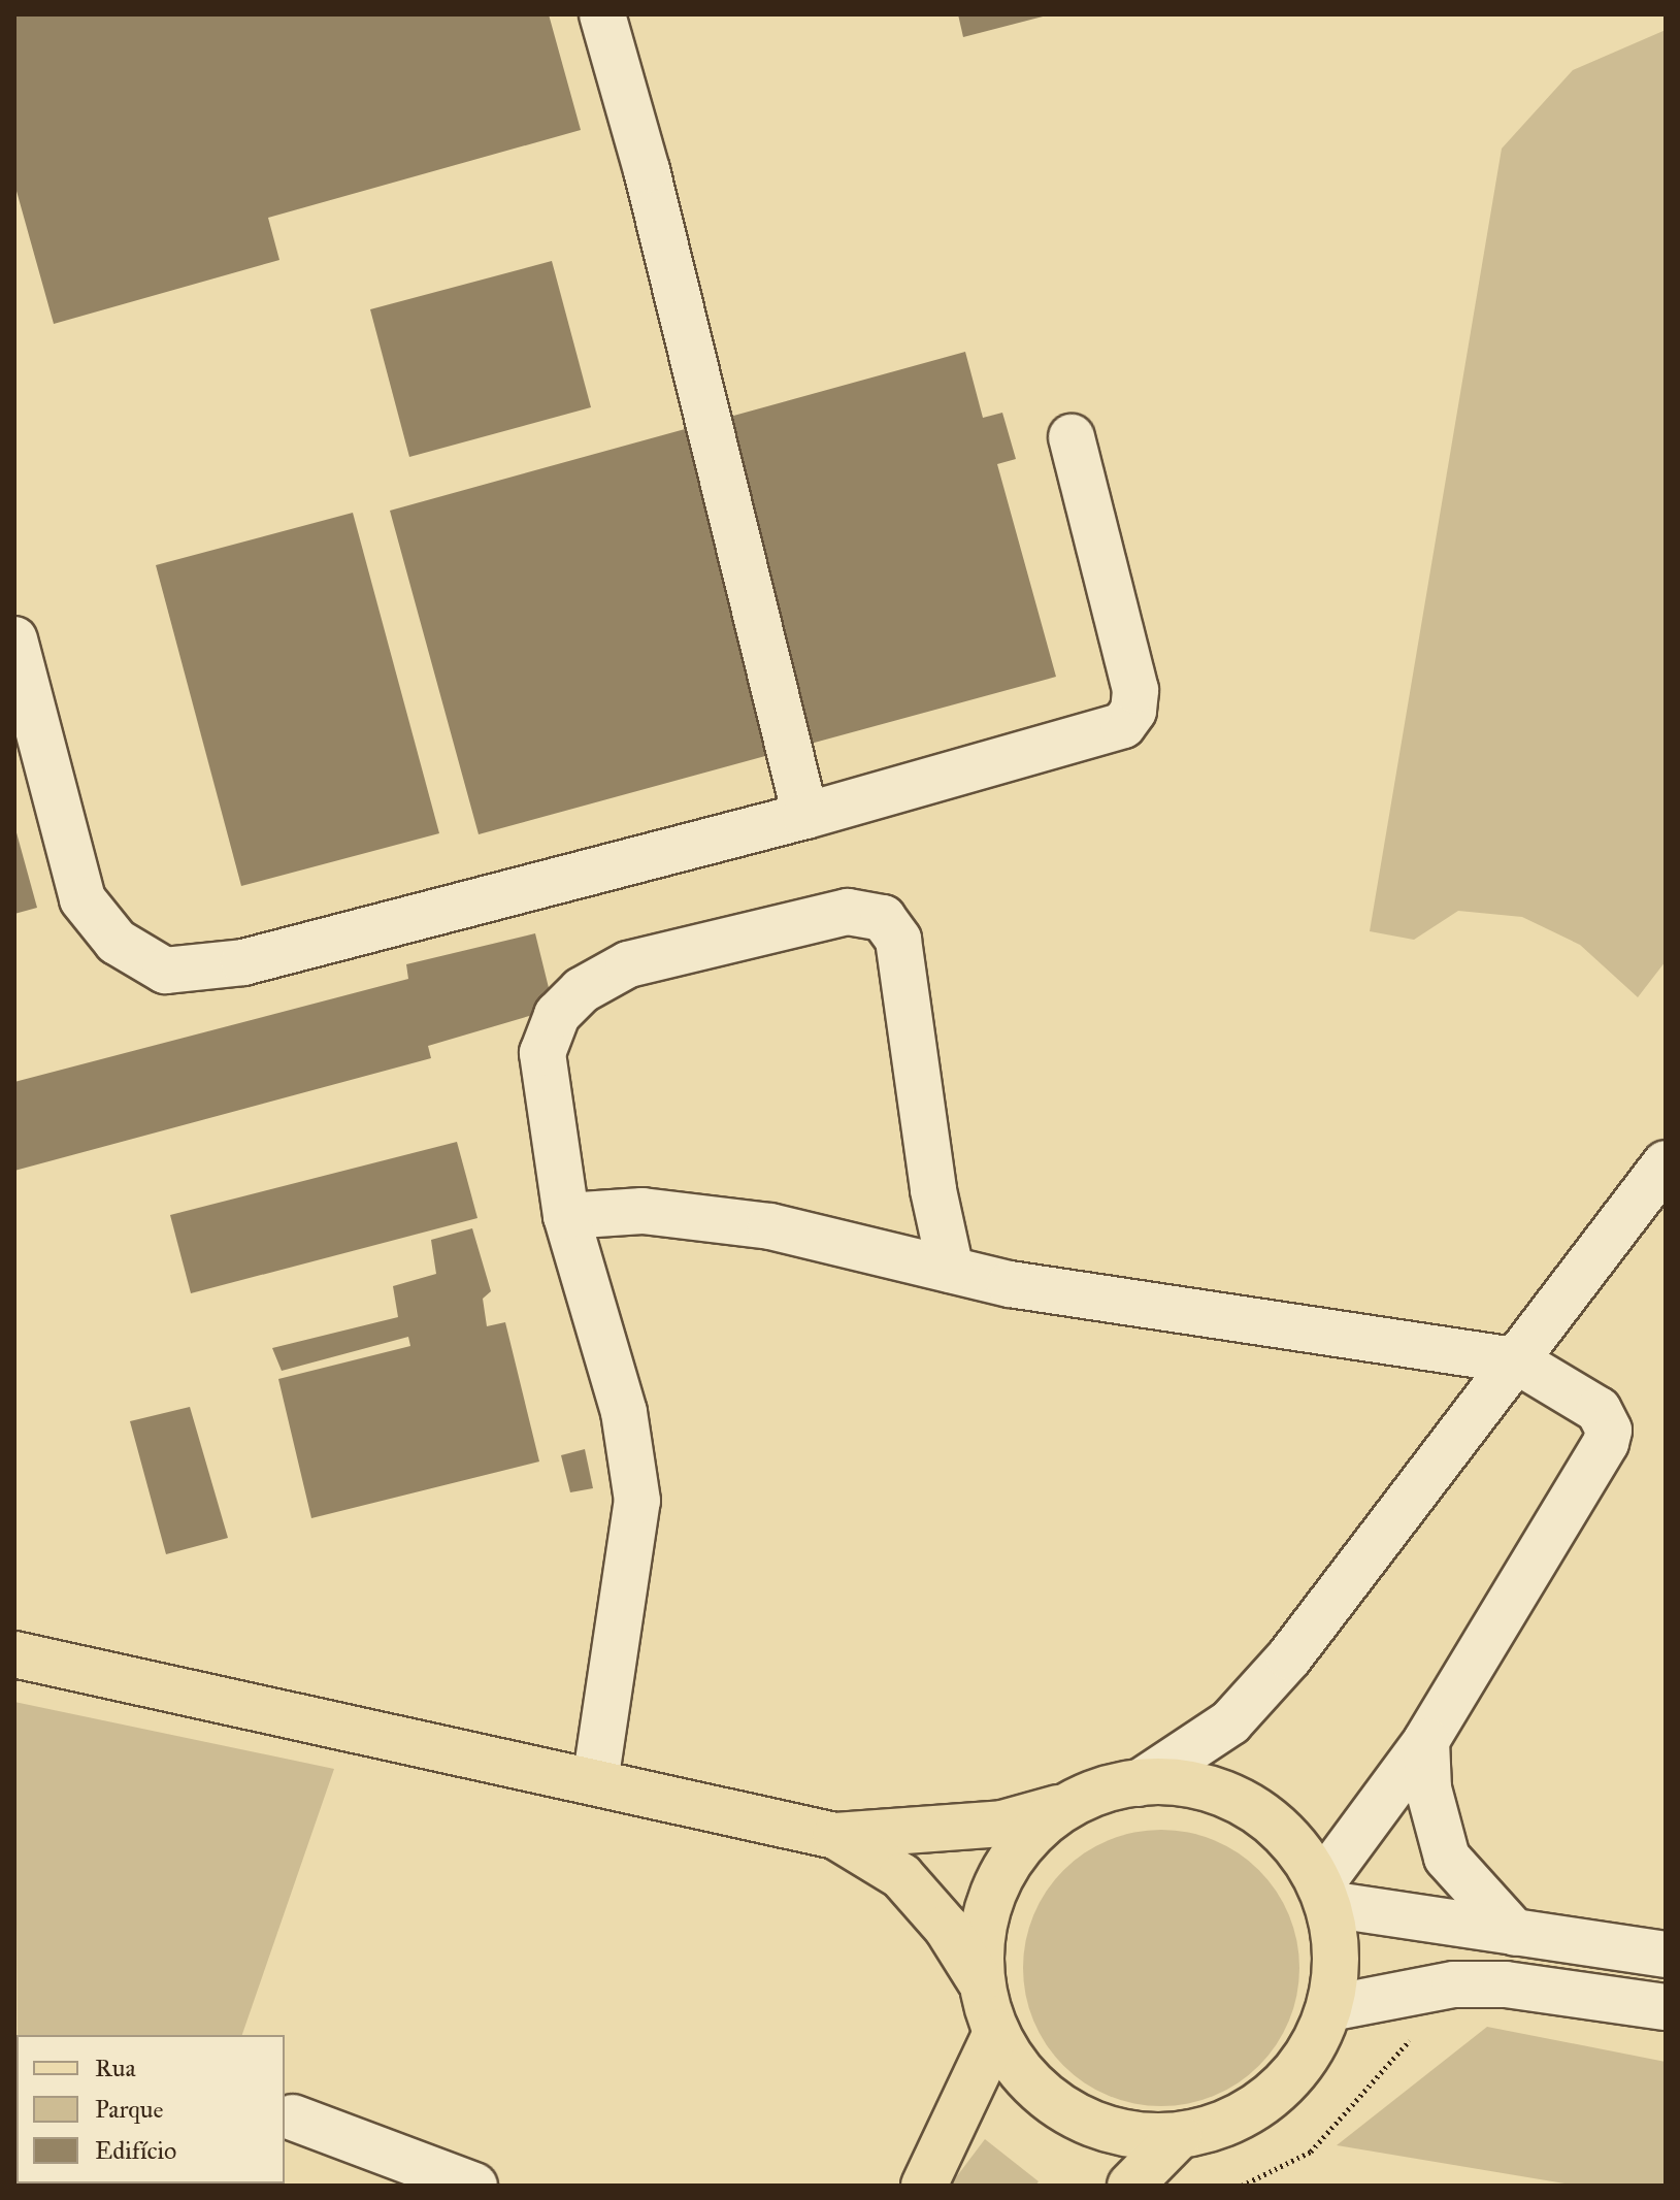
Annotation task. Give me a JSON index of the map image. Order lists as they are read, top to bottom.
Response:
{
  "legend": ["Rua", "Parque", "Edifício"]
}
